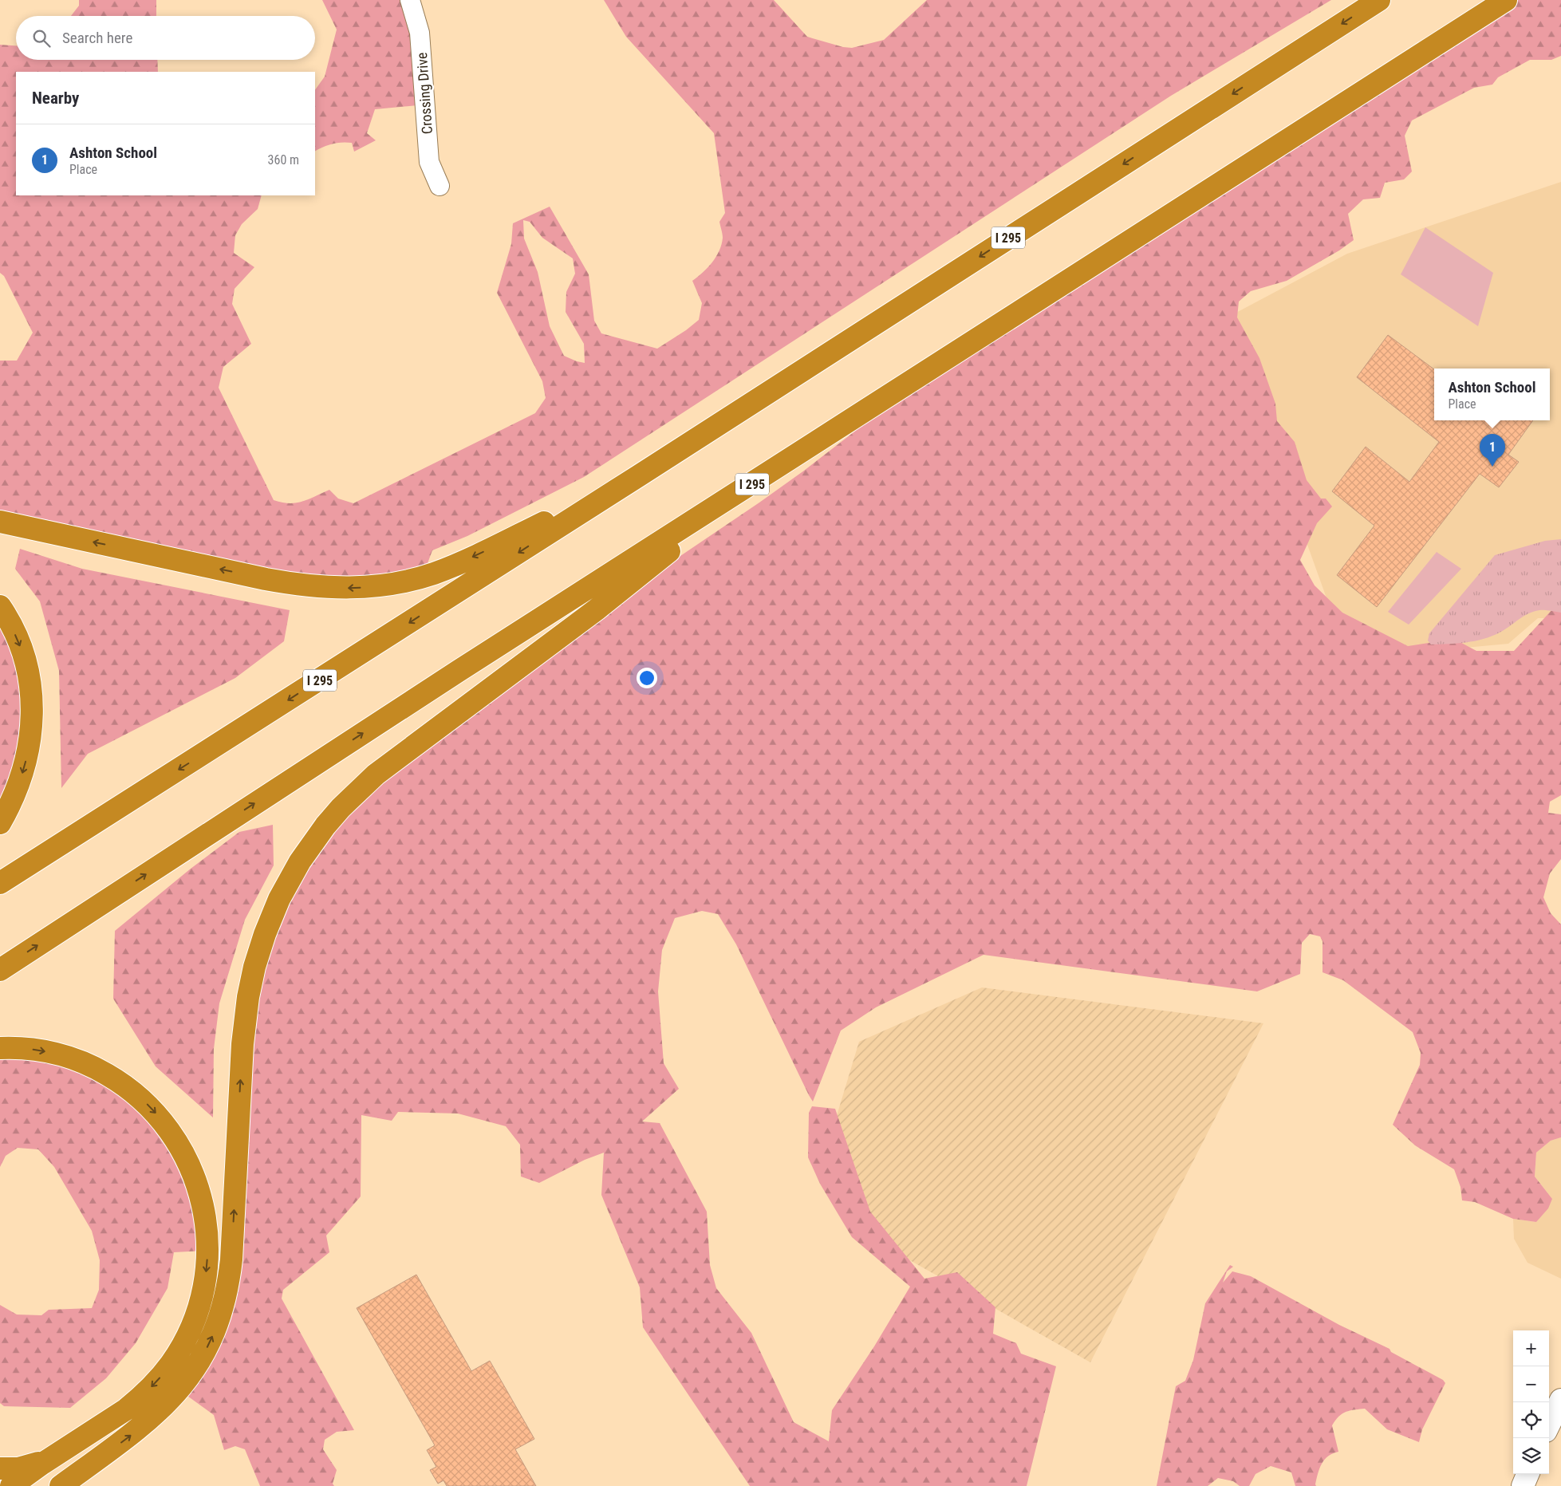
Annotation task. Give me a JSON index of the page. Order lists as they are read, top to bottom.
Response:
{
  "streets": {
    "highway": ["I 295"],
    "street": ["Crossing Drive"]
  },
  "page": {
    "search": "Search here",
    "heading": "Nearby",
    "list": [
      {
        "mark": "1",
        "name": "Ashton School",
        "note": "Place",
        "value": "360 m"
      }
    ],
    "popup": ["Ashton School", "Place"],
    "pins": "1",
    "map_buttons": ["+", "−"]
  }
}
